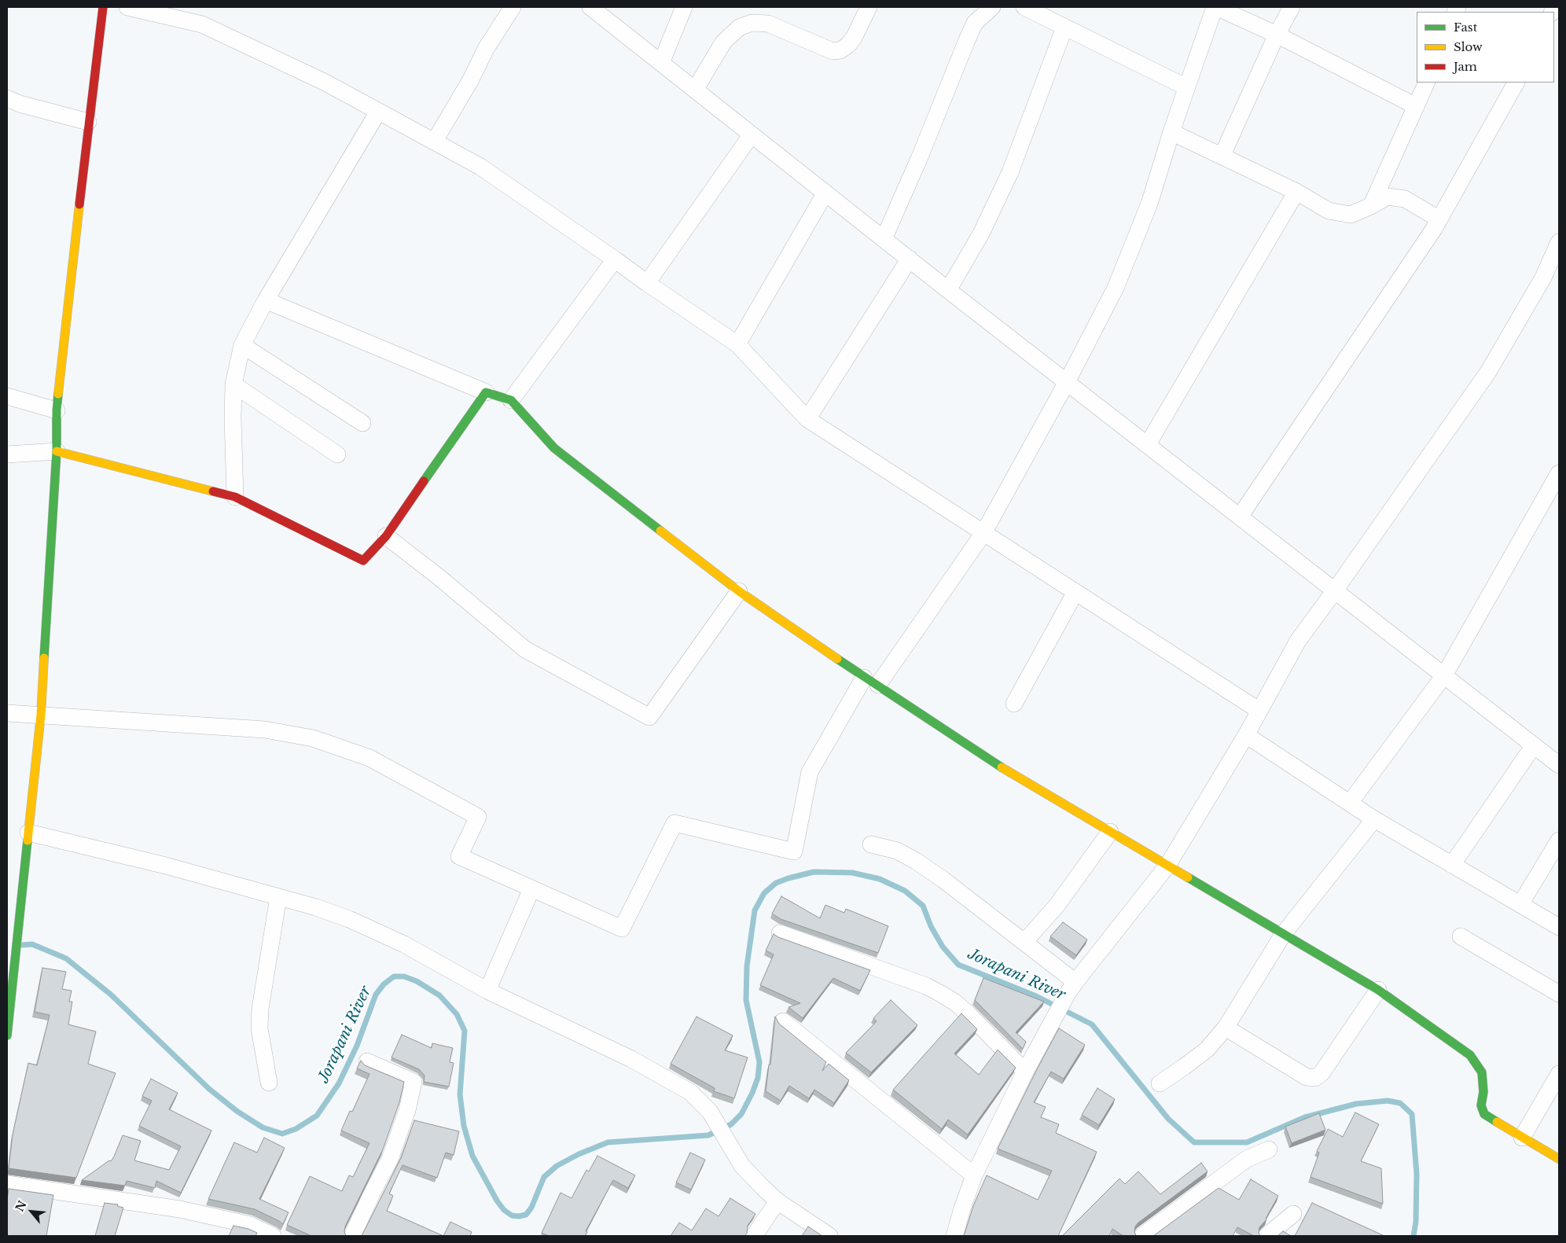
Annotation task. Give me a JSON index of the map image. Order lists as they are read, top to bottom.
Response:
{
  "water": ["Jorapani River"],
  "legend": ["Fast", "Slow", "Jam"],
  "north": "top left"
}
